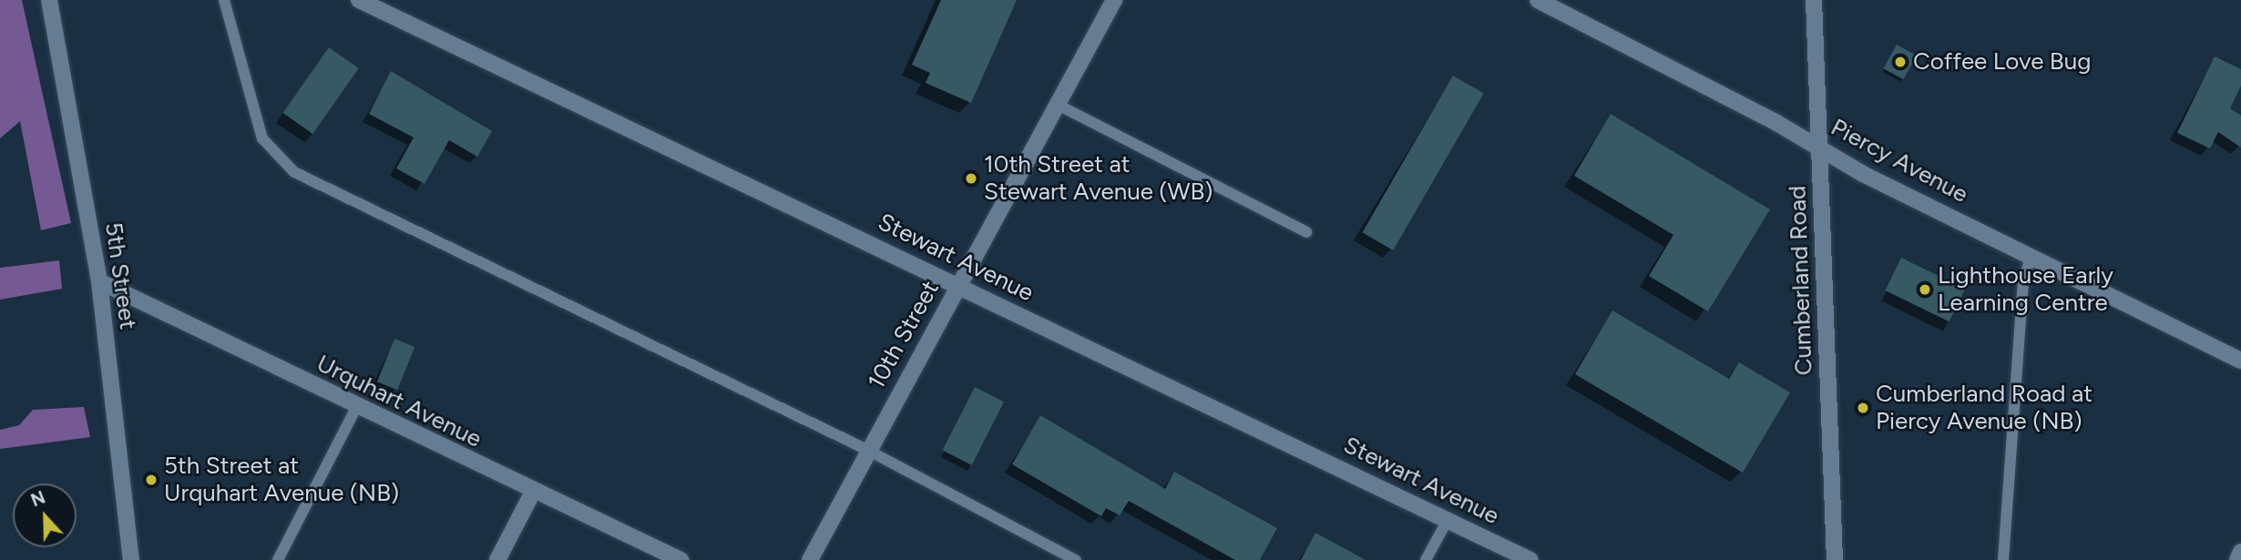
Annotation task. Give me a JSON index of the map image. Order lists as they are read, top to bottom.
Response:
{
  "streets": {
    "street": [
      "Piercy Avenue",
      "Stewart Avenue",
      "5th Street",
      "Cumberland Road",
      "10th Street",
      "Urquhart Avenue"
    ]
  },
  "crossings": [
    ["Piercy Avenue", "Cumberland Road"],
    ["Stewart Avenue", "10th Street"],
    ["5th Street", "Urquhart Avenue"]
  ],
  "places": [
    "Coffee Love Bug",
    "10th Street at Stewart Avenue (WB)",
    "Lighthouse Early Learning Centre",
    "Cumberland Road at Piercy Avenue (NB)",
    "5th Street at Urquhart Avenue (NB)"
  ],
  "north": "top"
}
